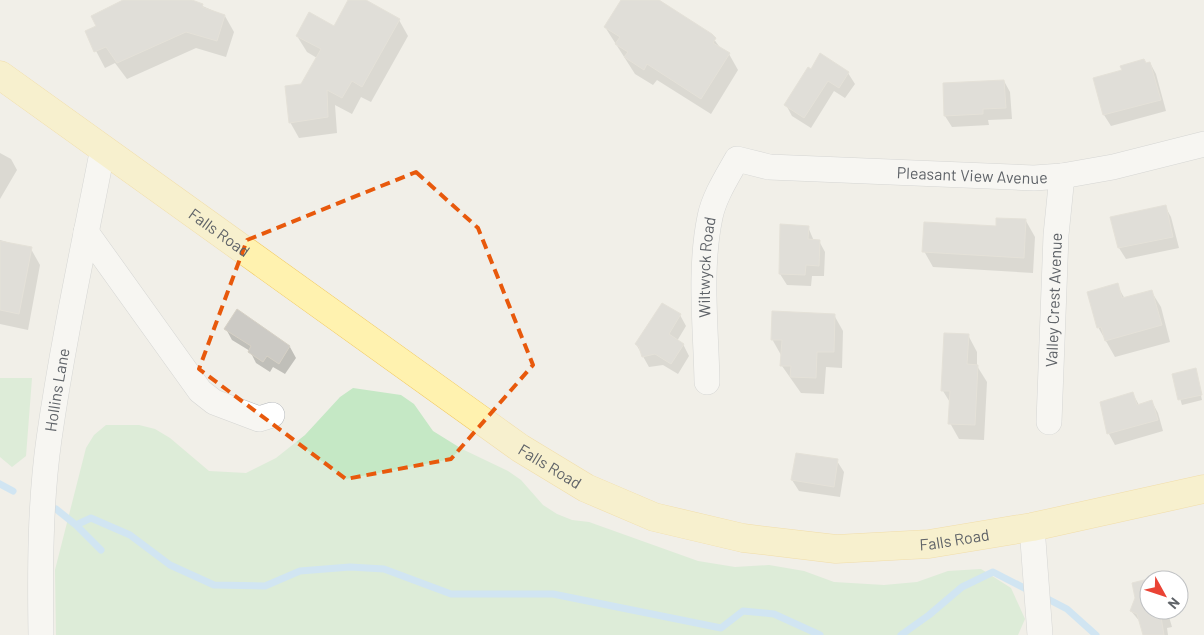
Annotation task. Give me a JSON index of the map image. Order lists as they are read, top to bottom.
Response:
{
  "streets": {
    "main road": ["Falls Road"],
    "street": [
      "Pleasant View Avenue",
      "Wiltwyck Road",
      "Valley Crest Avenue",
      "Hollins Lane"
    ]
  },
  "crossings": [
    ["Pleasant View Avenue", "Wiltwyck Road"],
    ["Pleasant View Avenue", "Valley Crest Avenue"],
    ["Falls Road", "Hollins Lane"]
  ],
  "north": "bottom right"
}
